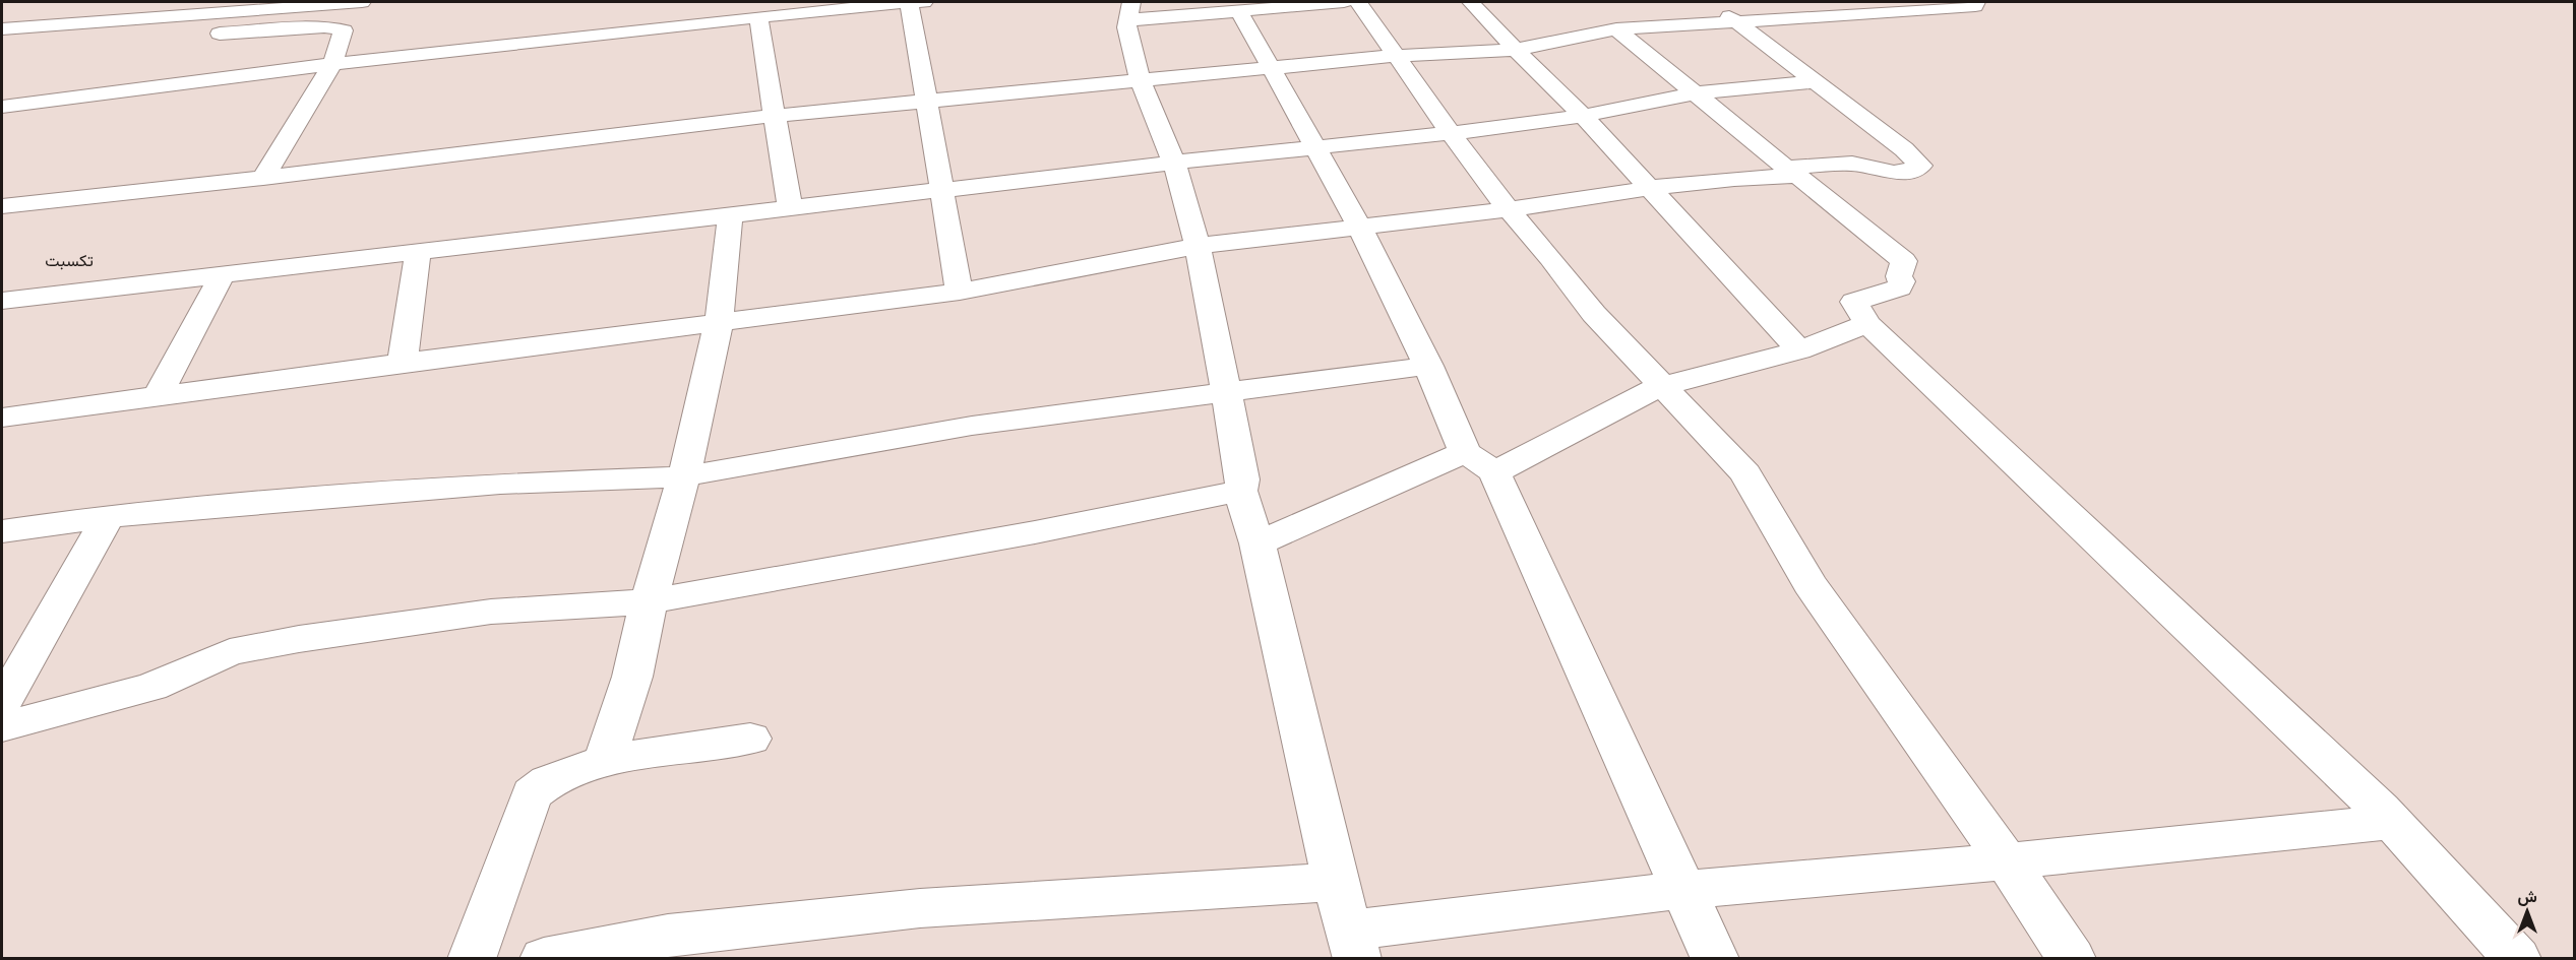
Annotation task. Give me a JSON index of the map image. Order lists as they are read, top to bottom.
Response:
{
  "districts": ["تكسبت"],
  "north": "top"
}
